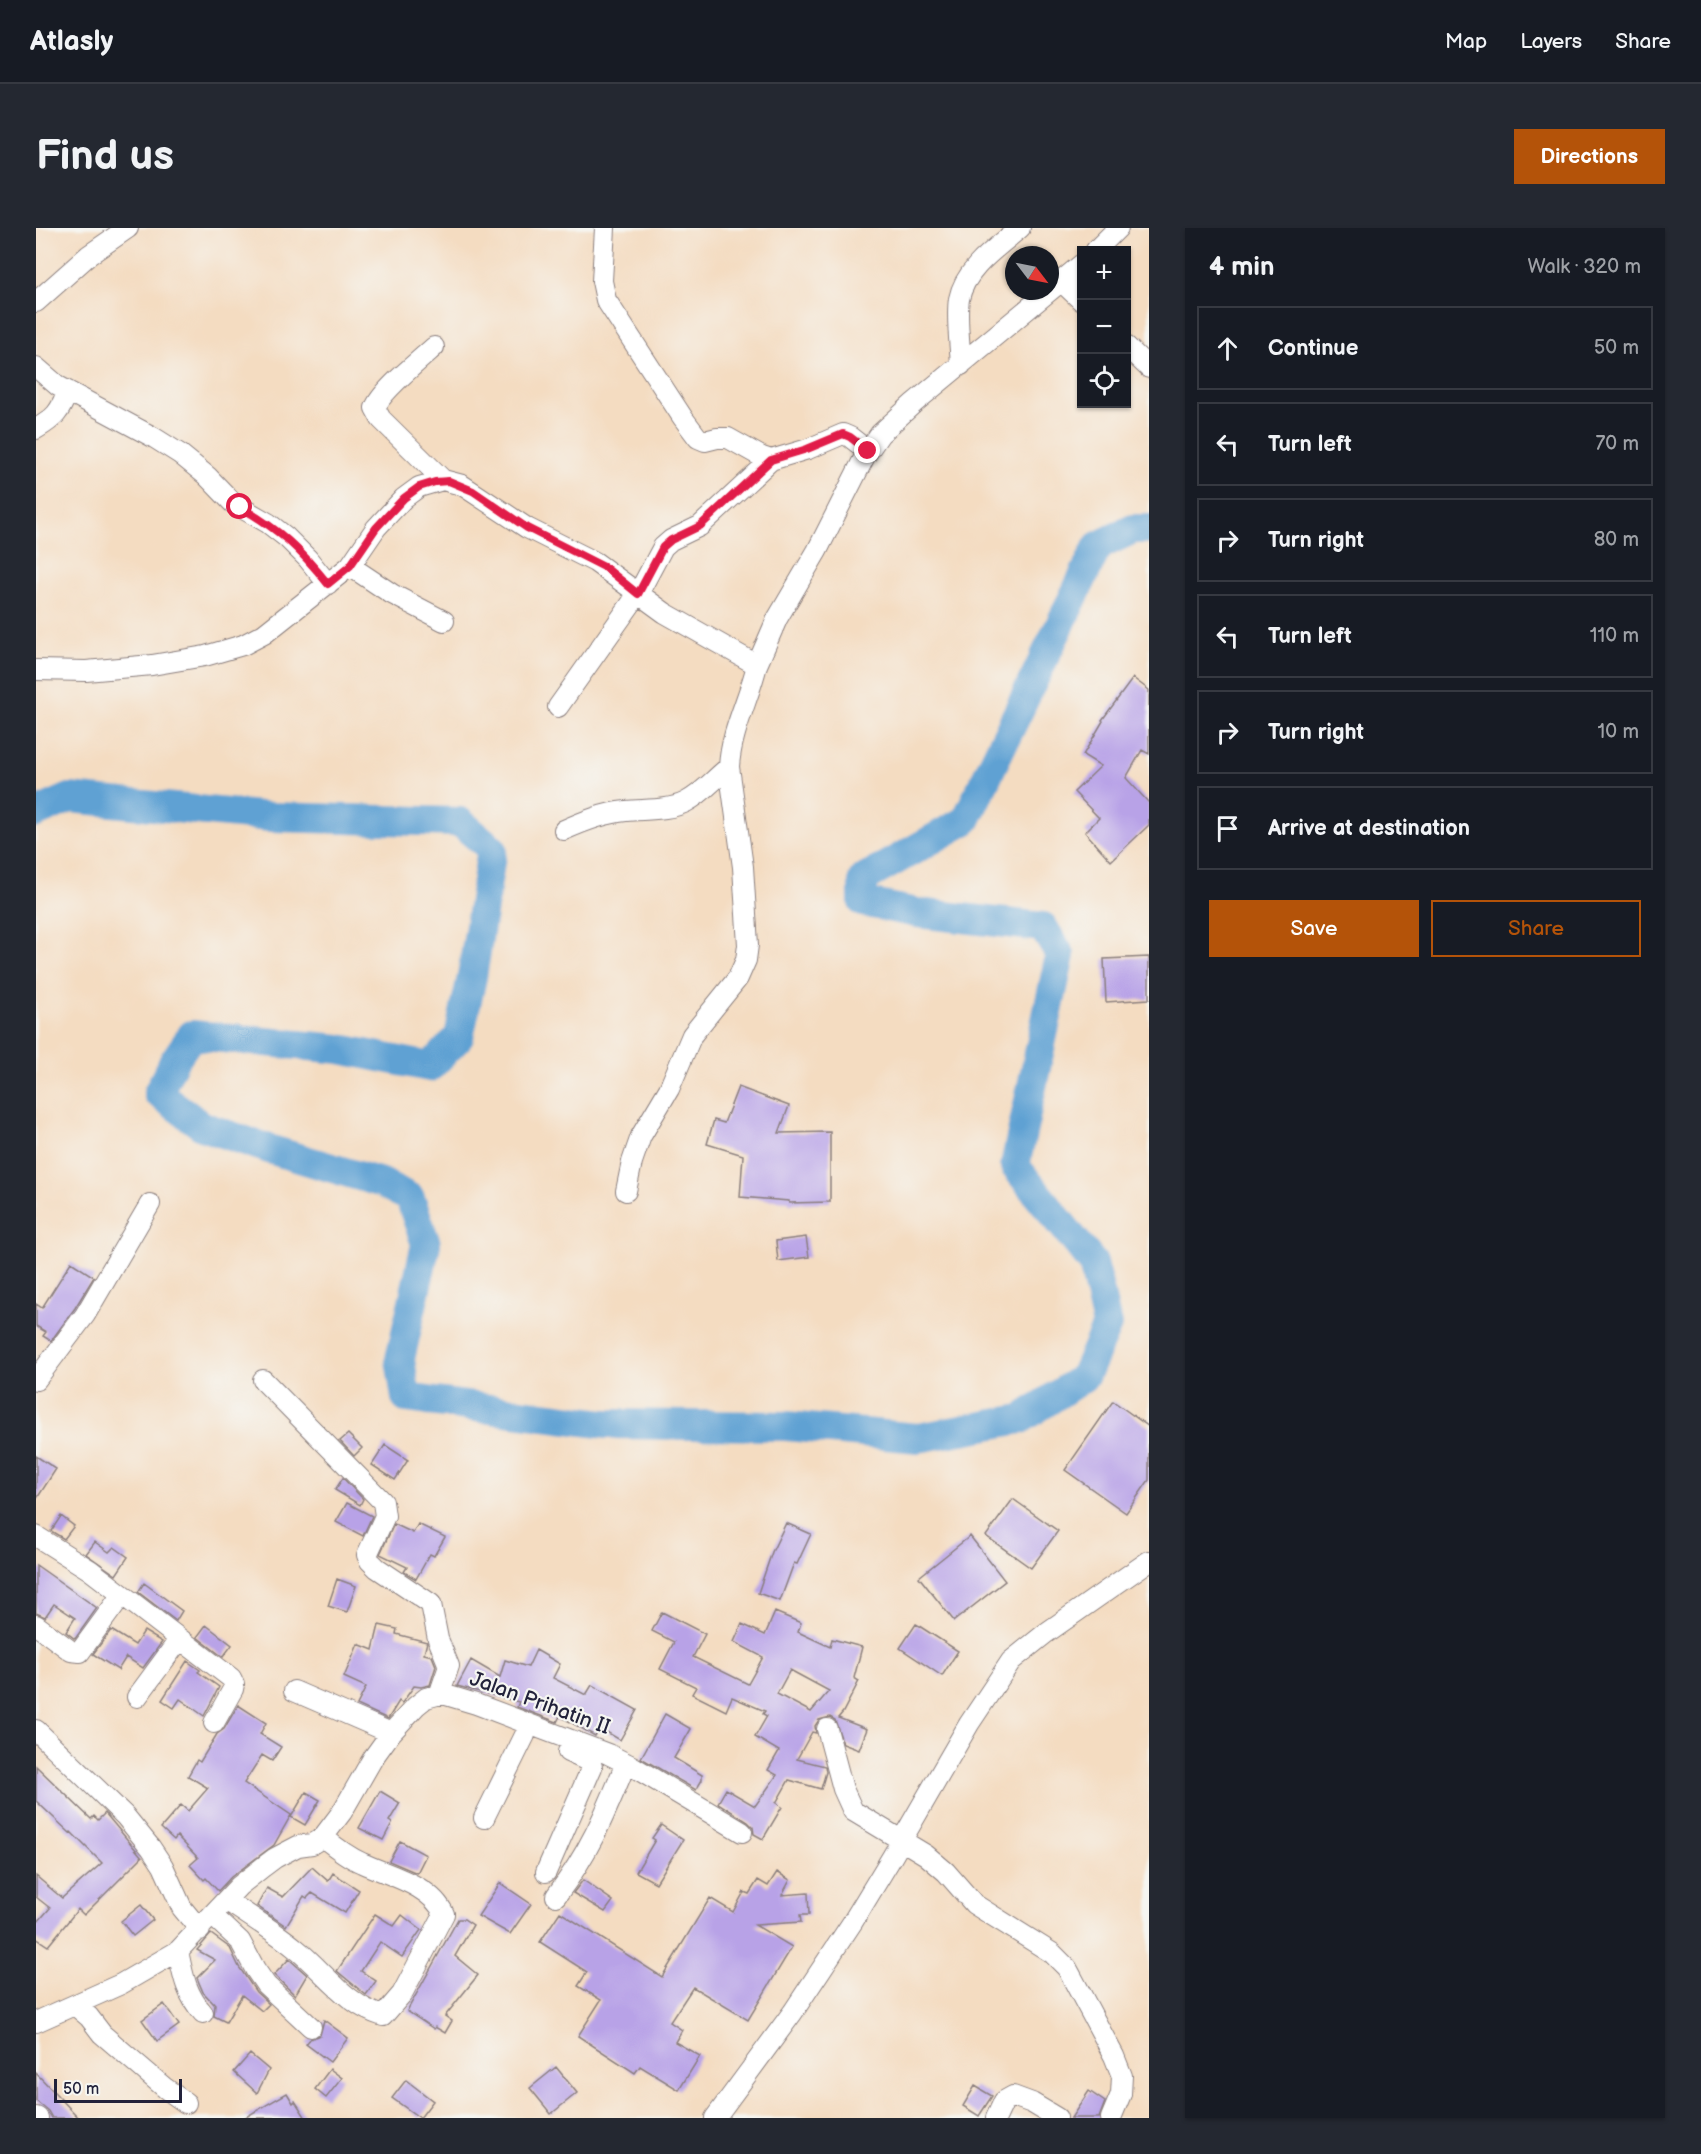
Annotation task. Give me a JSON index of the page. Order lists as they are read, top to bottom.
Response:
{
  "streets": {
    "street": ["Jalan Prihatin II"]
  },
  "scale_bar": "50 m",
  "north": "bottom right",
  "page": {
    "header": "Atlasly",
    "nav": ["Map", "Layers", "Share"],
    "buttons": [
      "Directions",
      ["Save", "Share"]
    ],
    "title": "Find us",
    "heading": ["4 min", "Walk · 320 m"],
    "map_buttons": ["+", "−"],
    "list": [
      ["Continue", "50 m"],
      ["Turn left", "70 m"],
      ["Turn right", "80 m"],
      ["Turn left", "110 m"],
      ["Turn right", "10 m"],
      "Arrive at destination"
    ],
    "scale": "50 m"
  }
}
